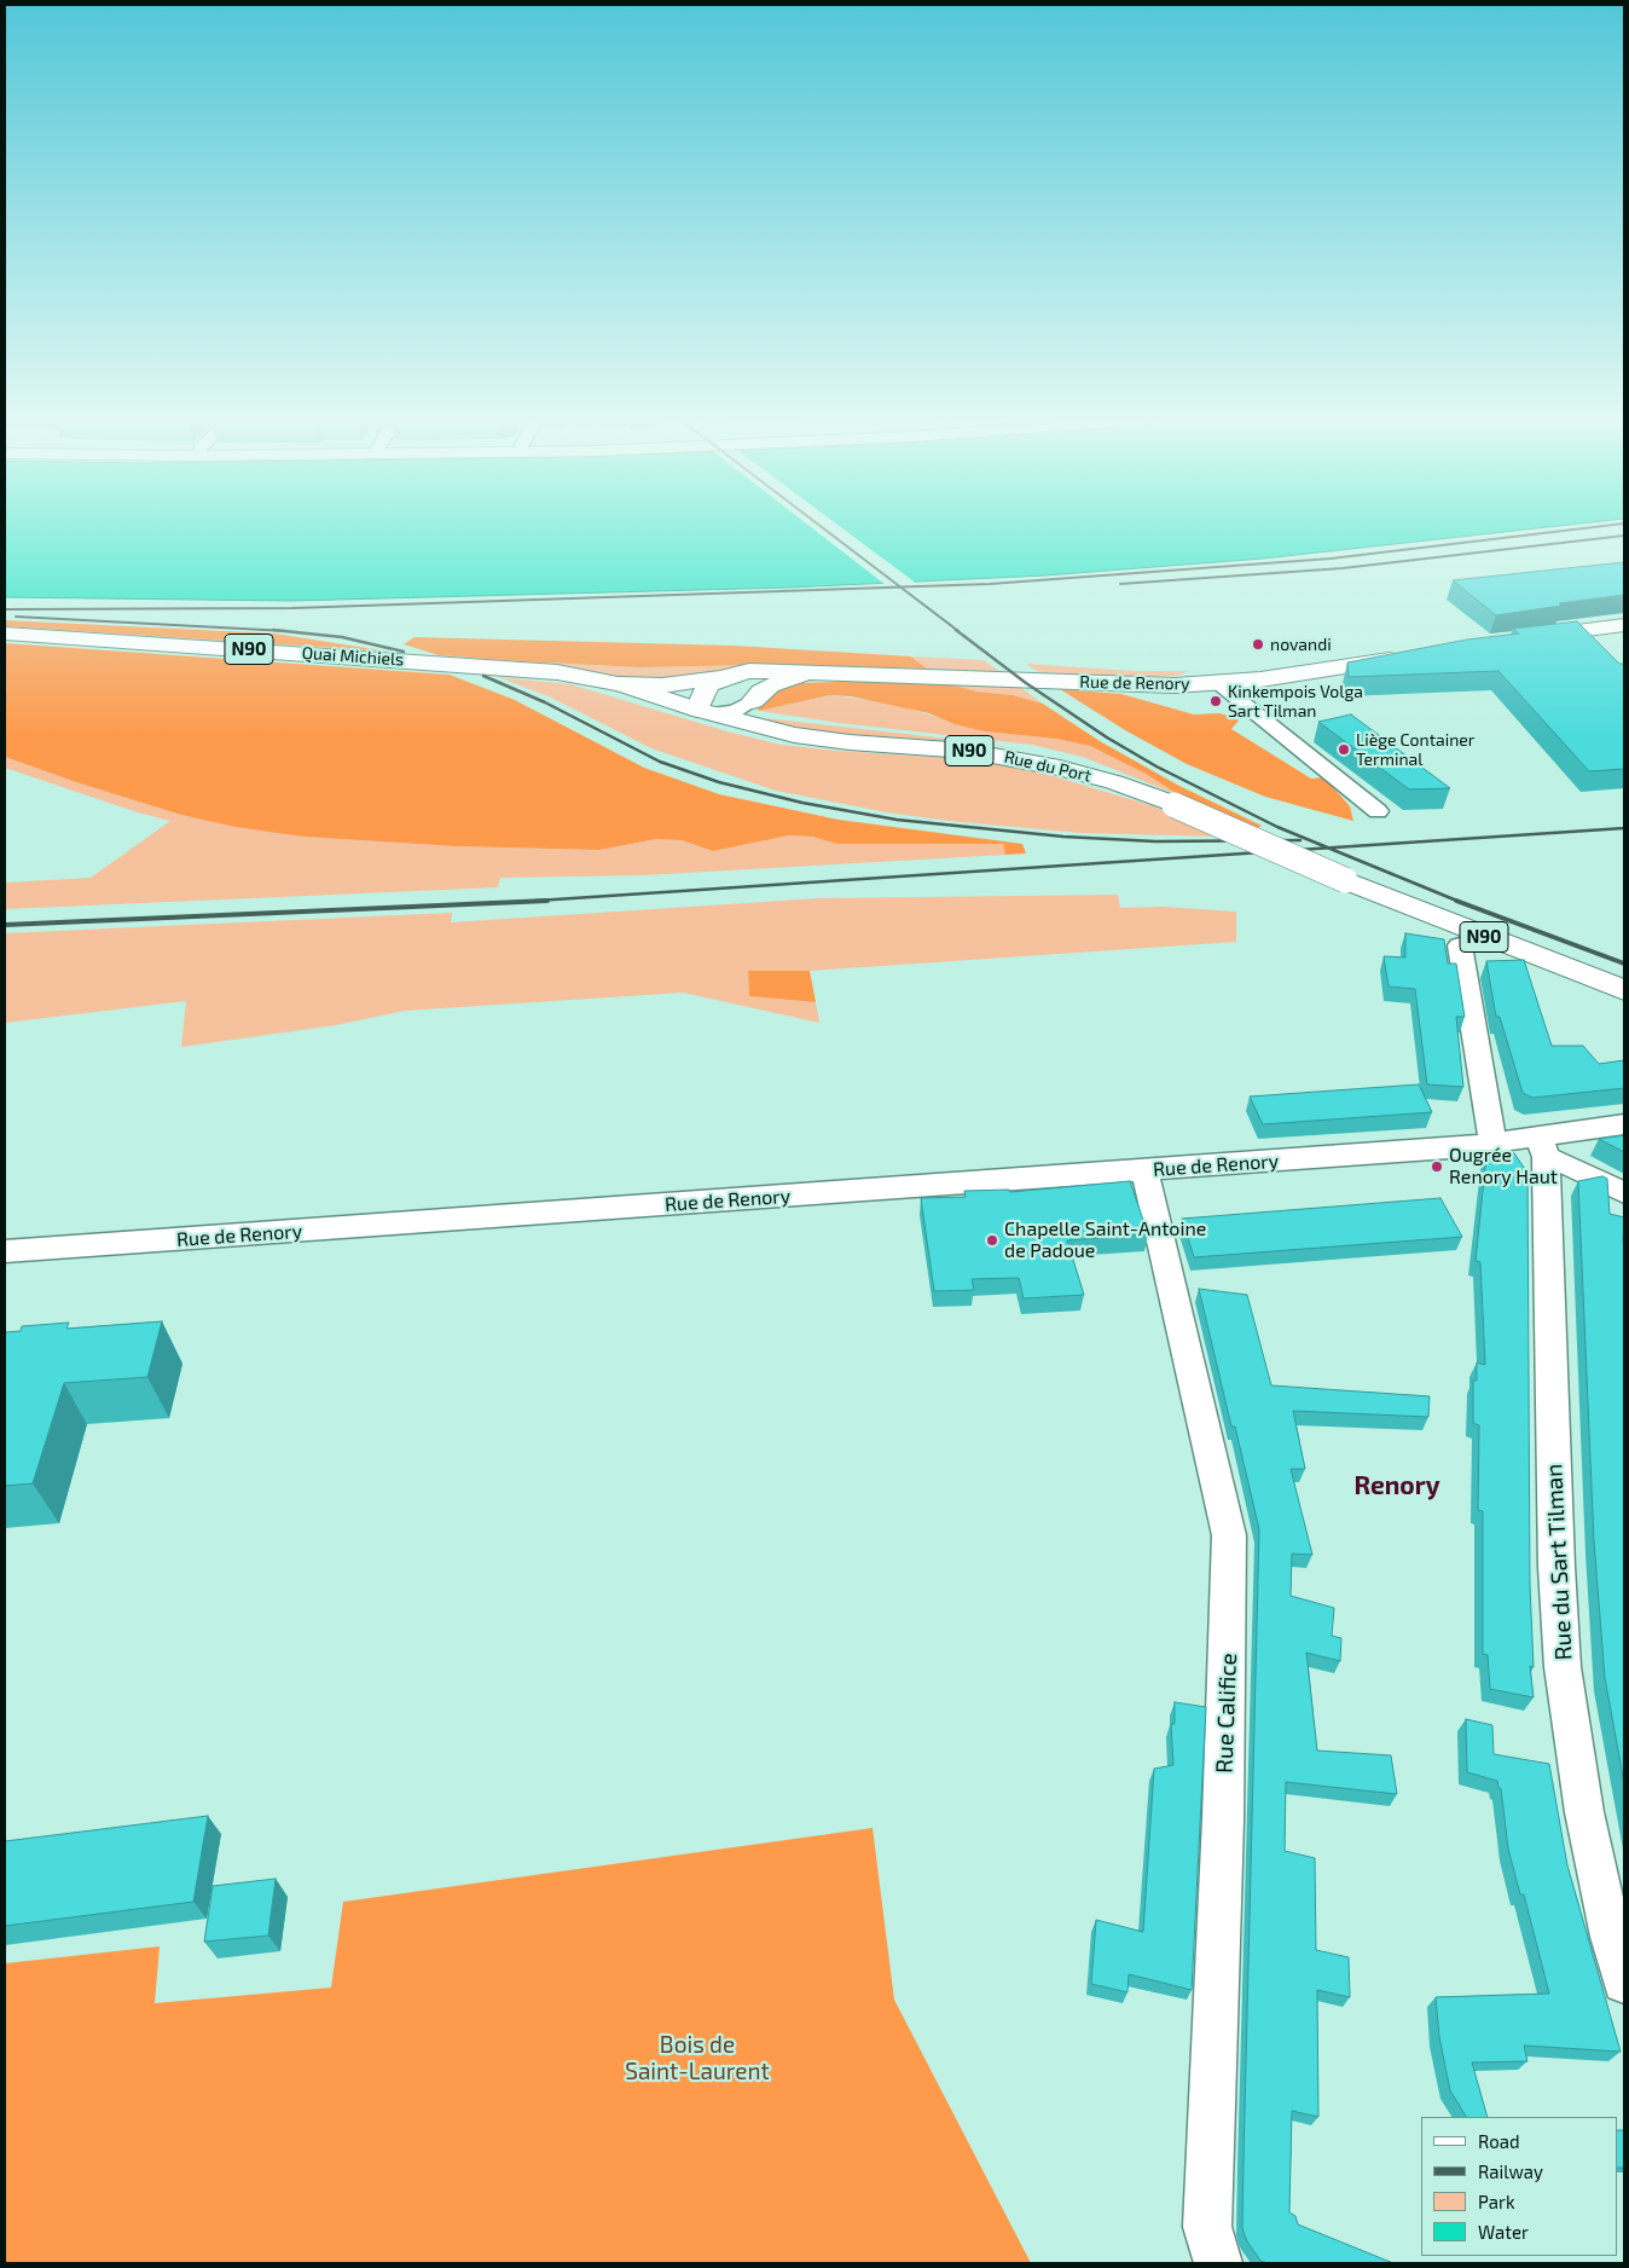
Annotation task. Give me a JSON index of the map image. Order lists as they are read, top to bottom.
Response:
{
  "streets": {
    "main road": [
      "N90",
      "Quai Michiels",
      "Rue de Renory",
      "Rue du Port"
    ],
    "street": ["Rue du Sart Tilman", "Rue Califice"]
  },
  "crossings": [
    ["Quai Michiels", "Rue de Renory"],
    ["Quai Michiels", "Rue du Port"],
    ["Rue de Renory", "Rue du Port"],
    ["Rue de Renory", "Rue du Sart Tilman"],
    ["Rue de Renory", "Rue Califice"]
  ],
  "districts": ["Renory"],
  "parks": ["Bois de Saint-Laurent"],
  "places": [
    "novandi",
    "Kinkempois Volga Sart Tilman",
    "Liège Container Terminal",
    "Ougrée Renory Haut",
    "Chapelle Saint-Antoine de Padoue"
  ],
  "legend": [
    "Road",
    "Railway",
    "Park",
    "Water"
  ]
}
